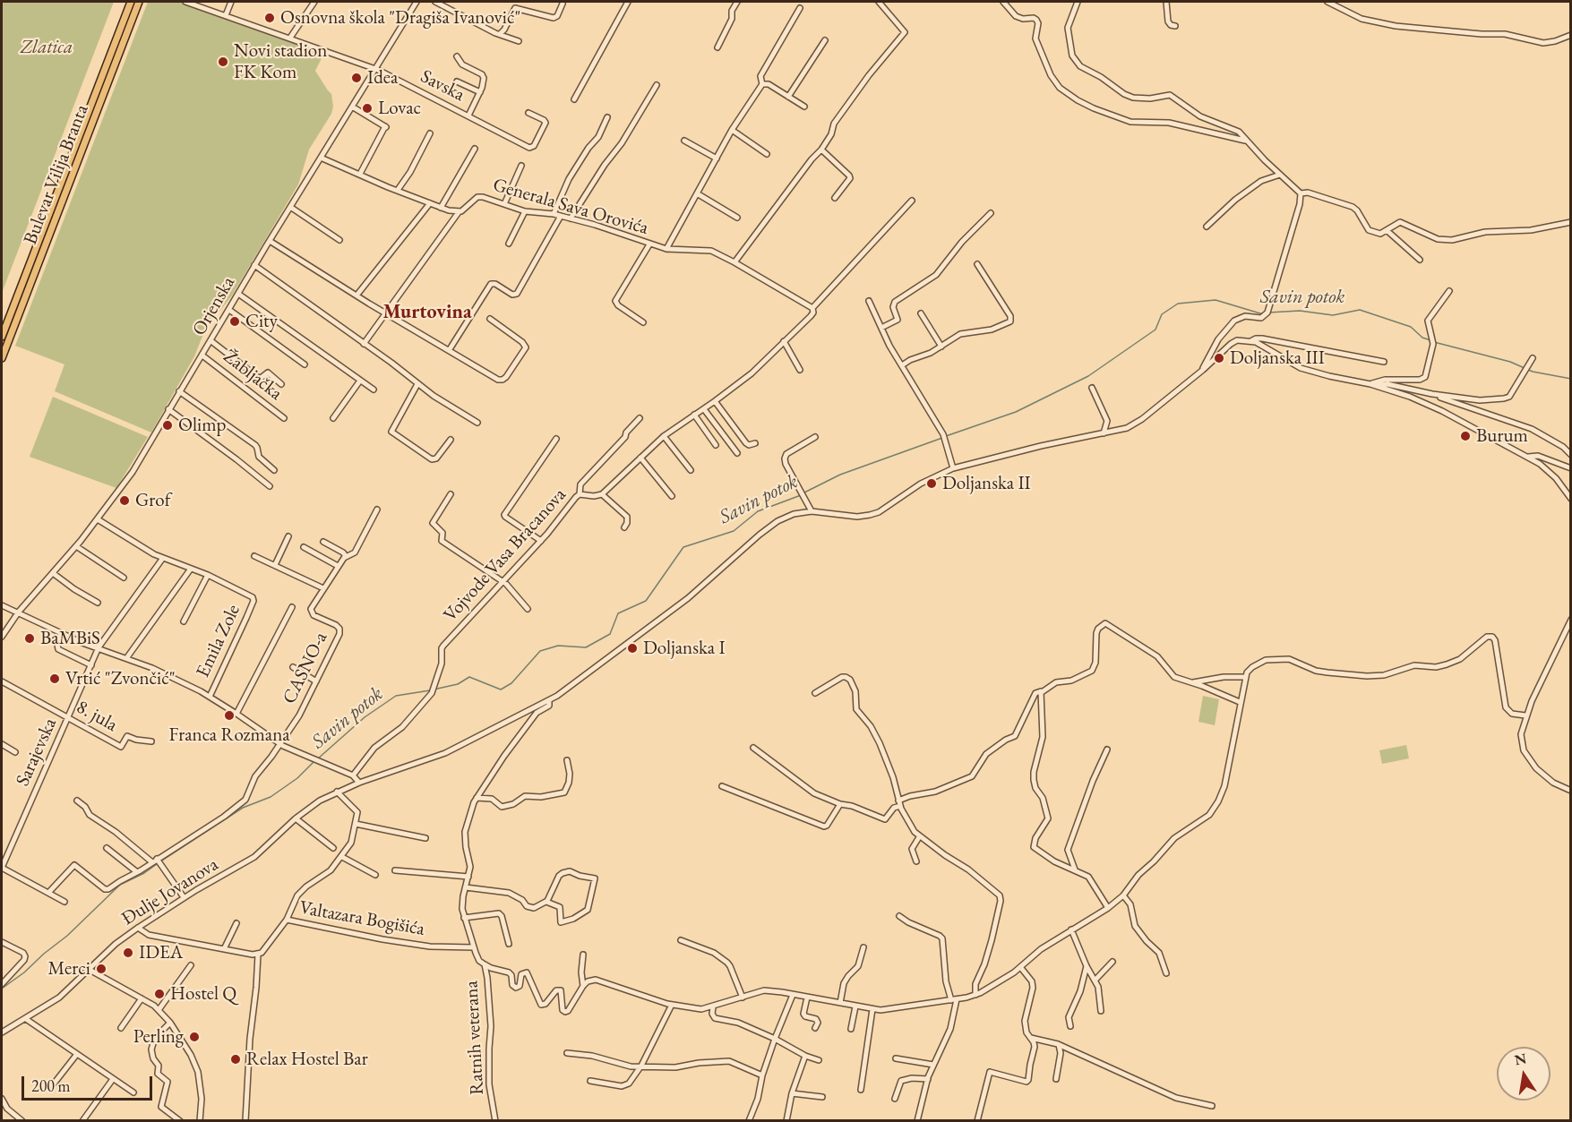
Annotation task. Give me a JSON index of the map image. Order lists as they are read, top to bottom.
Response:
{
  "streets": {
    "main road": ["Bulevar Vilija Branta"],
    "street": [
      "Savska",
      "Generala Sava Orovića",
      "Orjenska",
      "Žabljačka",
      "Vojvode Vasa Bracanova",
      "Emila Zole",
      "CASNO-a",
      "8. jula",
      "Sarajevska",
      "Đulje Jovanova",
      "Valtazara Bogišića",
      "Ratnih veterana"
    ]
  },
  "crossings": [
    ["Savska", "Orjenska"],
    ["Orjenska", "Žabljačka"],
    ["8. jula", "Sarajevska"],
    ["Đulje Jovanova", "Ratnih veterana"],
    ["Valtazara Bogišića", "Ratnih veterana"]
  ],
  "districts": ["Murtovina"],
  "water": ["Savin potok"],
  "parks": ["Zlatica"],
  "places": [
    "Osnovna škola \"Dragiša Ivanović\"",
    "Novi stadion FK Kom",
    "Idea",
    "Lovac",
    "City",
    "Doljanska III",
    "Olimp",
    "Burum",
    "Doljanska II",
    "Grof",
    "BaMBiS",
    "Doljanska I",
    "Vrtić \"Zvončić\"",
    "Franca Rozmana",
    "IDEA",
    "Merci",
    "Hostel Q",
    "Perling",
    "Relax Hostel Bar"
  ],
  "scale_bar": "200 m",
  "north": "top"
}
